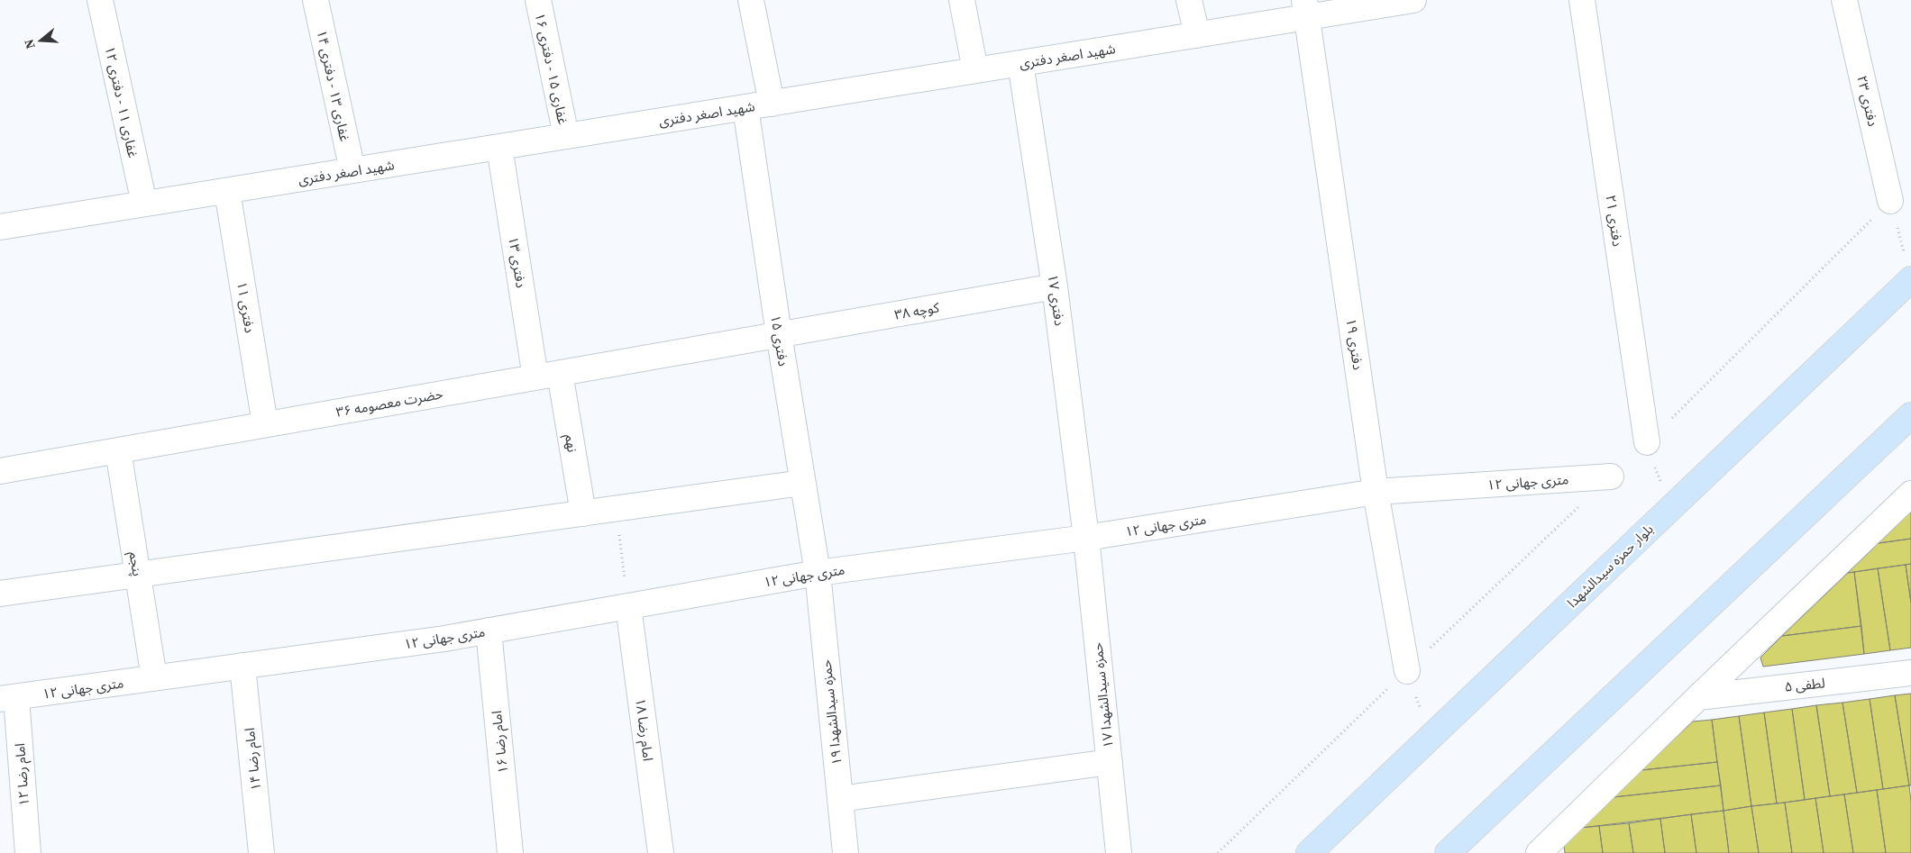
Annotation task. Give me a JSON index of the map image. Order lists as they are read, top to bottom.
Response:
{
  "streets": {
    "main road": ["بلوار حمزه سیدالشهدا"],
    "street": [
      "شهید اصغر دفتری",
      "غفاری ۱۵ - دفتری ۱۶",
      "غفاری ۱۳ - دفتری ۱۴",
      "دفتری ۲۳",
      "غفاری ۱۱ - دفتری ۱۲",
      "دفتری ۲۱",
      "دفتری ۱۳",
      "دفتری ۱۷",
      "دفتری ۱۱",
      "کوچه ۳۸",
      "دفتری ۱۵",
      "دفتری ۱۹",
      "حضرت معصومه ۳۶",
      "نهم",
      "۱۲ متری جهانی",
      "پنجم",
      "لطفی ۵",
      "حمزه سیدالشهدا ۱۷",
      "حمزه سیدالشهدا ۱۹",
      "امام رضا ۱۸",
      "امام رضا ۱۶",
      "امام رضا ۱۴",
      "امام رضا ۱۲"
    ]
  },
  "crossings": [
    ["شهید اصغر دفتری", "غفاری ۱۵ - دفتری ۱۶"],
    ["شهید اصغر دفتری", "غفاری ۱۳ - دفتری ۱۴"],
    ["شهید اصغر دفتری", "غفاری ۱۱ - دفتری ۱۲"],
    ["شهید اصغر دفتری", "دفتری ۱۳"],
    ["شهید اصغر دفتری", "دفتری ۱۷"],
    ["شهید اصغر دفتری", "دفتری ۱۱"],
    ["شهید اصغر دفتری", "دفتری ۱۵"],
    ["شهید اصغر دفتری", "دفتری ۱۹"],
    ["دفتری ۱۳", "حضرت معصومه ۳۶"],
    ["دفتری ۱۷", "کوچه ۳۸"],
    ["دفتری ۱۷", "۱۲ متری جهانی"],
    ["دفتری ۱۷", "حمزه سیدالشهدا ۱۷"],
    ["دفتری ۱۱", "حضرت معصومه ۳۶"],
    ["کوچه ۳۸", "دفتری ۱۵"],
    ["کوچه ۳۸", "حضرت معصومه ۳۶"],
    ["دفتری ۱۵", "حضرت معصومه ۳۶"],
    ["دفتری ۱۵", "۱۲ متری جهانی"],
    ["دفتری ۱۵", "حمزه سیدالشهدا ۱۹"],
    ["دفتری ۱۹", "۱۲ متری جهانی"],
    ["حضرت معصومه ۳۶", "نهم"],
    ["حضرت معصومه ۳۶", "پنجم"],
    ["۱۲ متری جهانی", "پنجم"],
    ["۱۲ متری جهانی", "حمزه سیدالشهدا ۱۷"],
    ["۱۲ متری جهانی", "حمزه سیدالشهدا ۱۹"],
    ["۱۲ متری جهانی", "امام رضا ۱۸"],
    ["۱۲ متری جهانی", "امام رضا ۱۶"],
    ["۱۲ متری جهانی", "امام رضا ۱۴"],
    ["۱۲ متری جهانی", "امام رضا ۱۲"]
  ],
  "north": "left"
}
